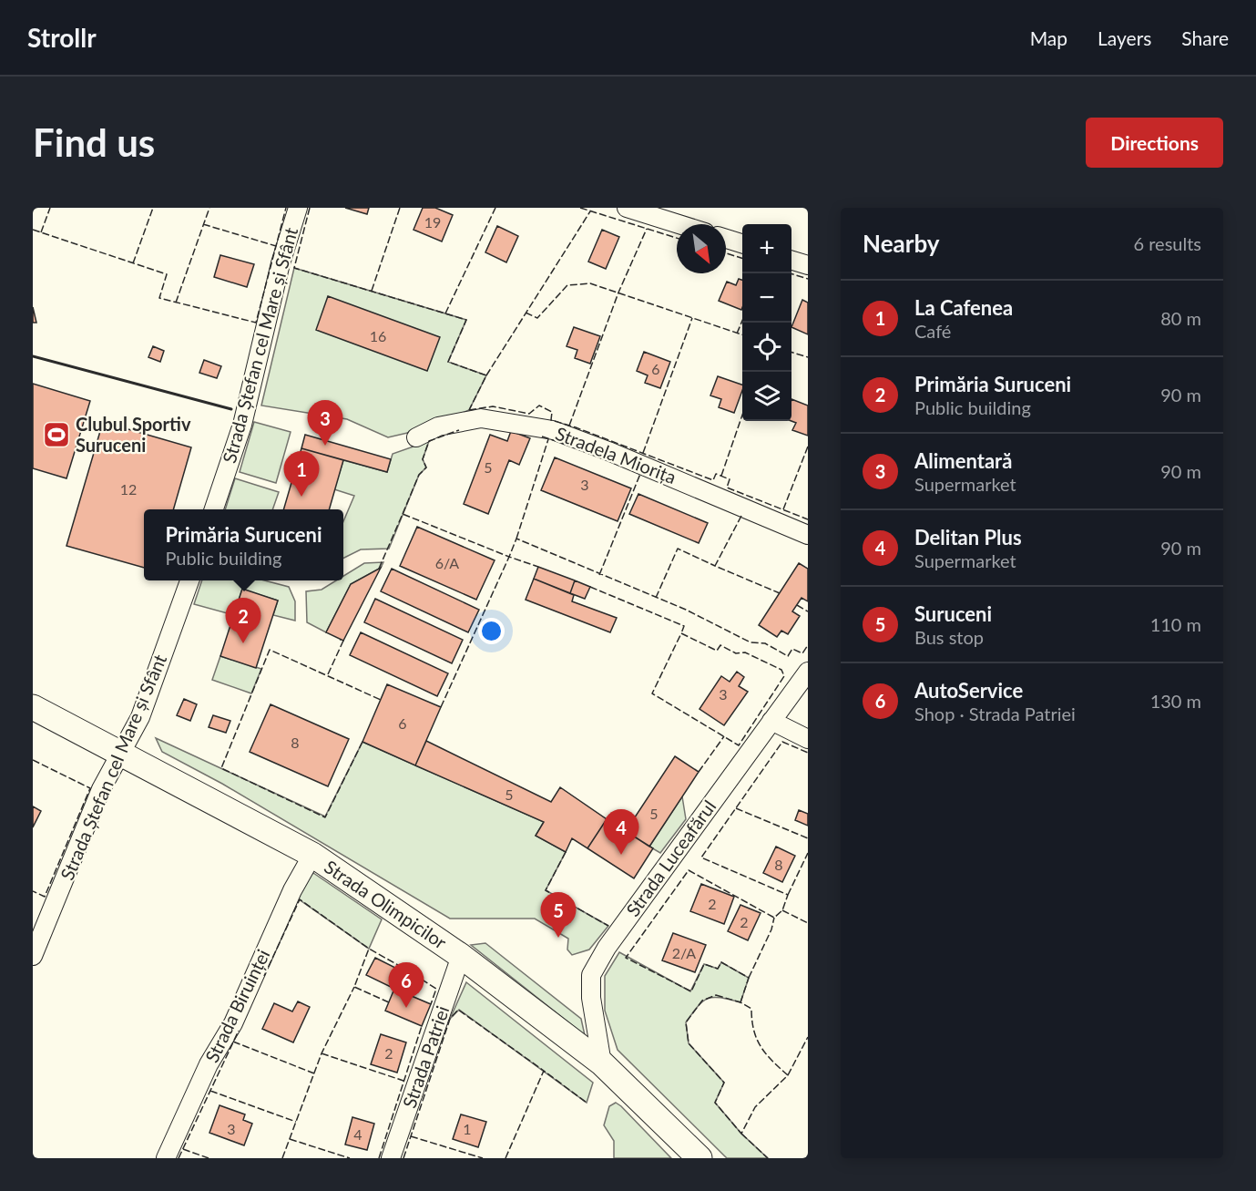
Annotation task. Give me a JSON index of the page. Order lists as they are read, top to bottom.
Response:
{
  "streets": {
    "main road": ["Strada Olimpicilor"],
    "street": [
      "Strada Ștefan cel Mare și Sfânt",
      "Stradela Miorița",
      "Strada Luceafărul",
      "Strada Biruinței",
      "Strada Patriei"
    ]
  },
  "crossings": [
    ["Strada Ștefan cel Mare și Sfânt", "Strada Olimpicilor"],
    ["Strada Luceafărul", "Strada Olimpicilor"],
    ["Strada Olimpicilor", "Strada Biruinței"],
    ["Strada Olimpicilor", "Strada Patriei"]
  ],
  "places": {
    "sports": ["Clubul Sportiv Suruceni"]
  },
  "house_numbers": [
    "19",
    "16",
    "6",
    "5",
    "3",
    "12",
    "6/A",
    "3",
    "6",
    "8",
    "5",
    "5",
    "8",
    "2",
    "2",
    "2/A",
    "2",
    "3",
    "1",
    "4"
  ],
  "north": "bottom right",
  "page": {
    "header": "Strollr",
    "nav": ["Map", "Layers", "Share"],
    "buttons": "Directions",
    "title": "Find us",
    "heading": ["Nearby", "6 results"],
    "map_buttons": ["+", "−"],
    "list": [
      {
        "mark": "1",
        "name": "La Cafenea",
        "note": "Café",
        "value": "80 m"
      },
      {
        "mark": "2",
        "name": "Primăria Suruceni",
        "note": "Public building",
        "value": "90 m"
      },
      {
        "mark": "3",
        "name": "Alimentară",
        "note": "Supermarket",
        "value": "90 m"
      },
      {
        "mark": "4",
        "name": "Delitan Plus",
        "note": "Supermarket",
        "value": "90 m"
      },
      {
        "mark": "5",
        "name": "Suruceni",
        "note": "Bus stop",
        "value": "110 m"
      },
      {
        "mark": "6",
        "name": "AutoService",
        "note": "Shop · Strada Patriei",
        "value": "130 m"
      }
    ],
    "pins": [
      "3",
      "1",
      "2",
      "4",
      "5",
      "6"
    ],
    "popup": ["Primăria Suruceni", "Public building"]
  }
}
